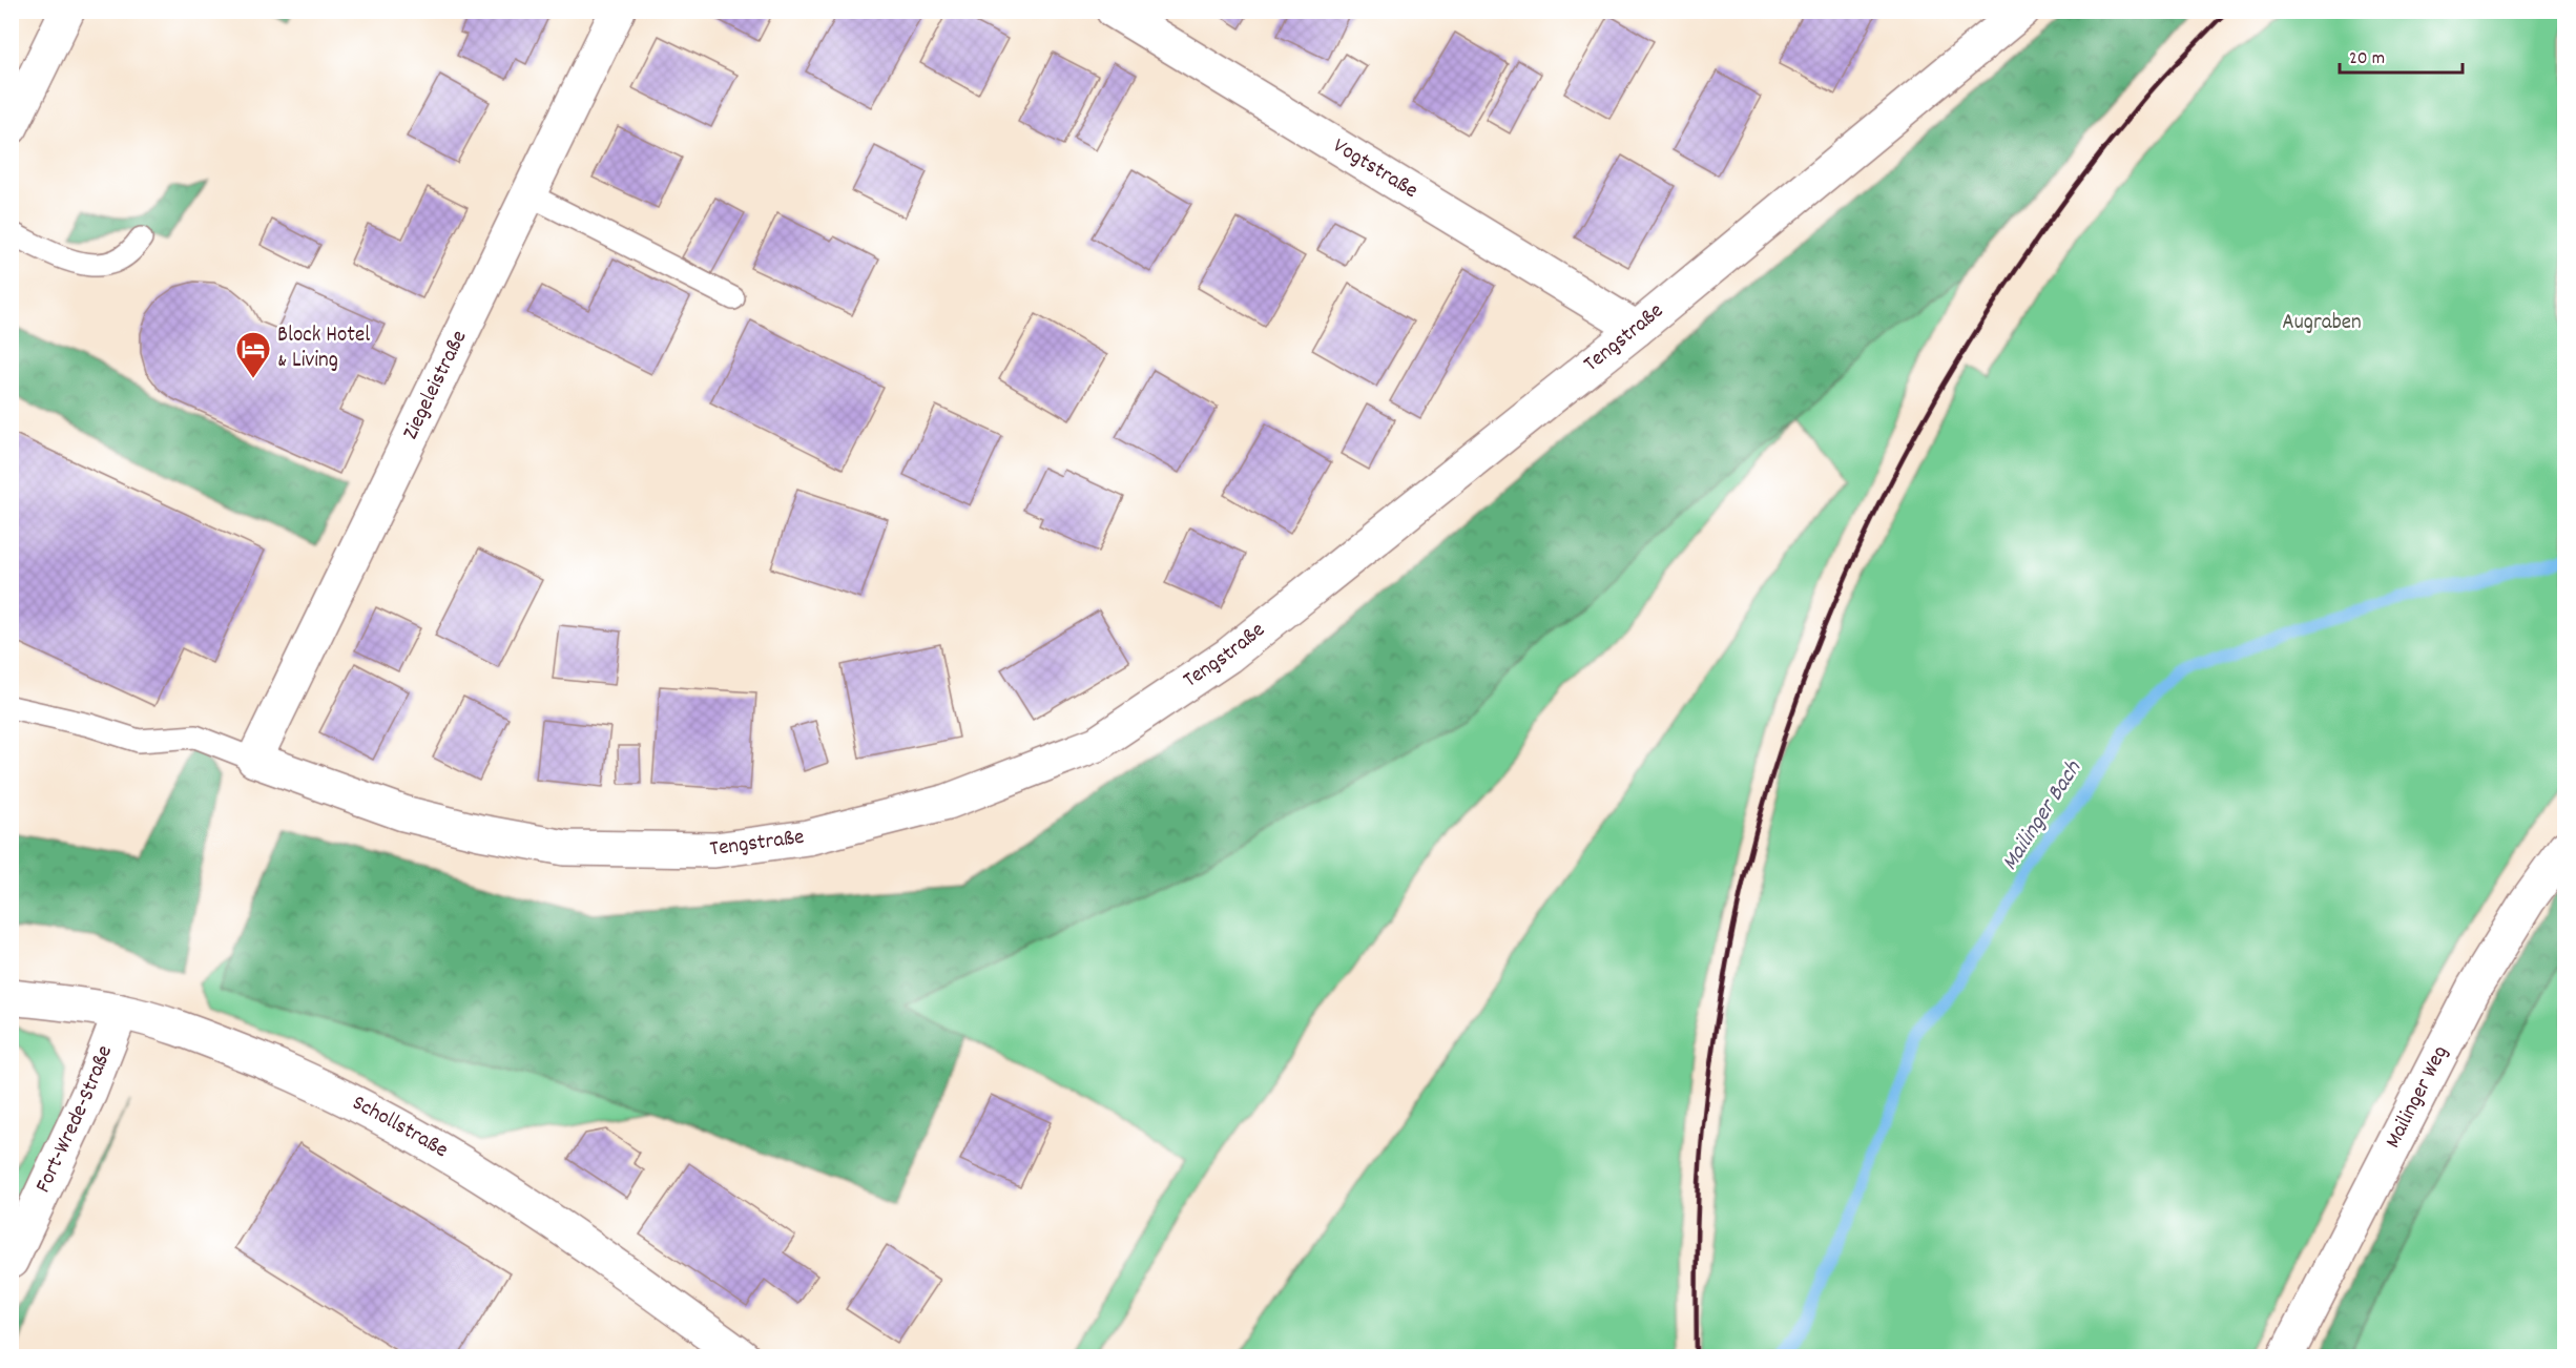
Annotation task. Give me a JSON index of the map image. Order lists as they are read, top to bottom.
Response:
{
  "streets": {
    "street": [
      "Vogtstraße",
      "Tengstraße",
      "Ziegeleistraße",
      "Mailinger Weg",
      "Fort-Wrede-Straße",
      "Schollstraße"
    ]
  },
  "crossings": [
    ["Vogtstraße", "Tengstraße"],
    ["Tengstraße", "Ziegeleistraße"],
    ["Fort-Wrede-Straße", "Schollstraße"]
  ],
  "water": ["Mailinger Bach"],
  "parks": ["Augraben"],
  "places": {
    "hotel": ["Block Hotel & Living"]
  },
  "scale_bar": "20 m"
}
